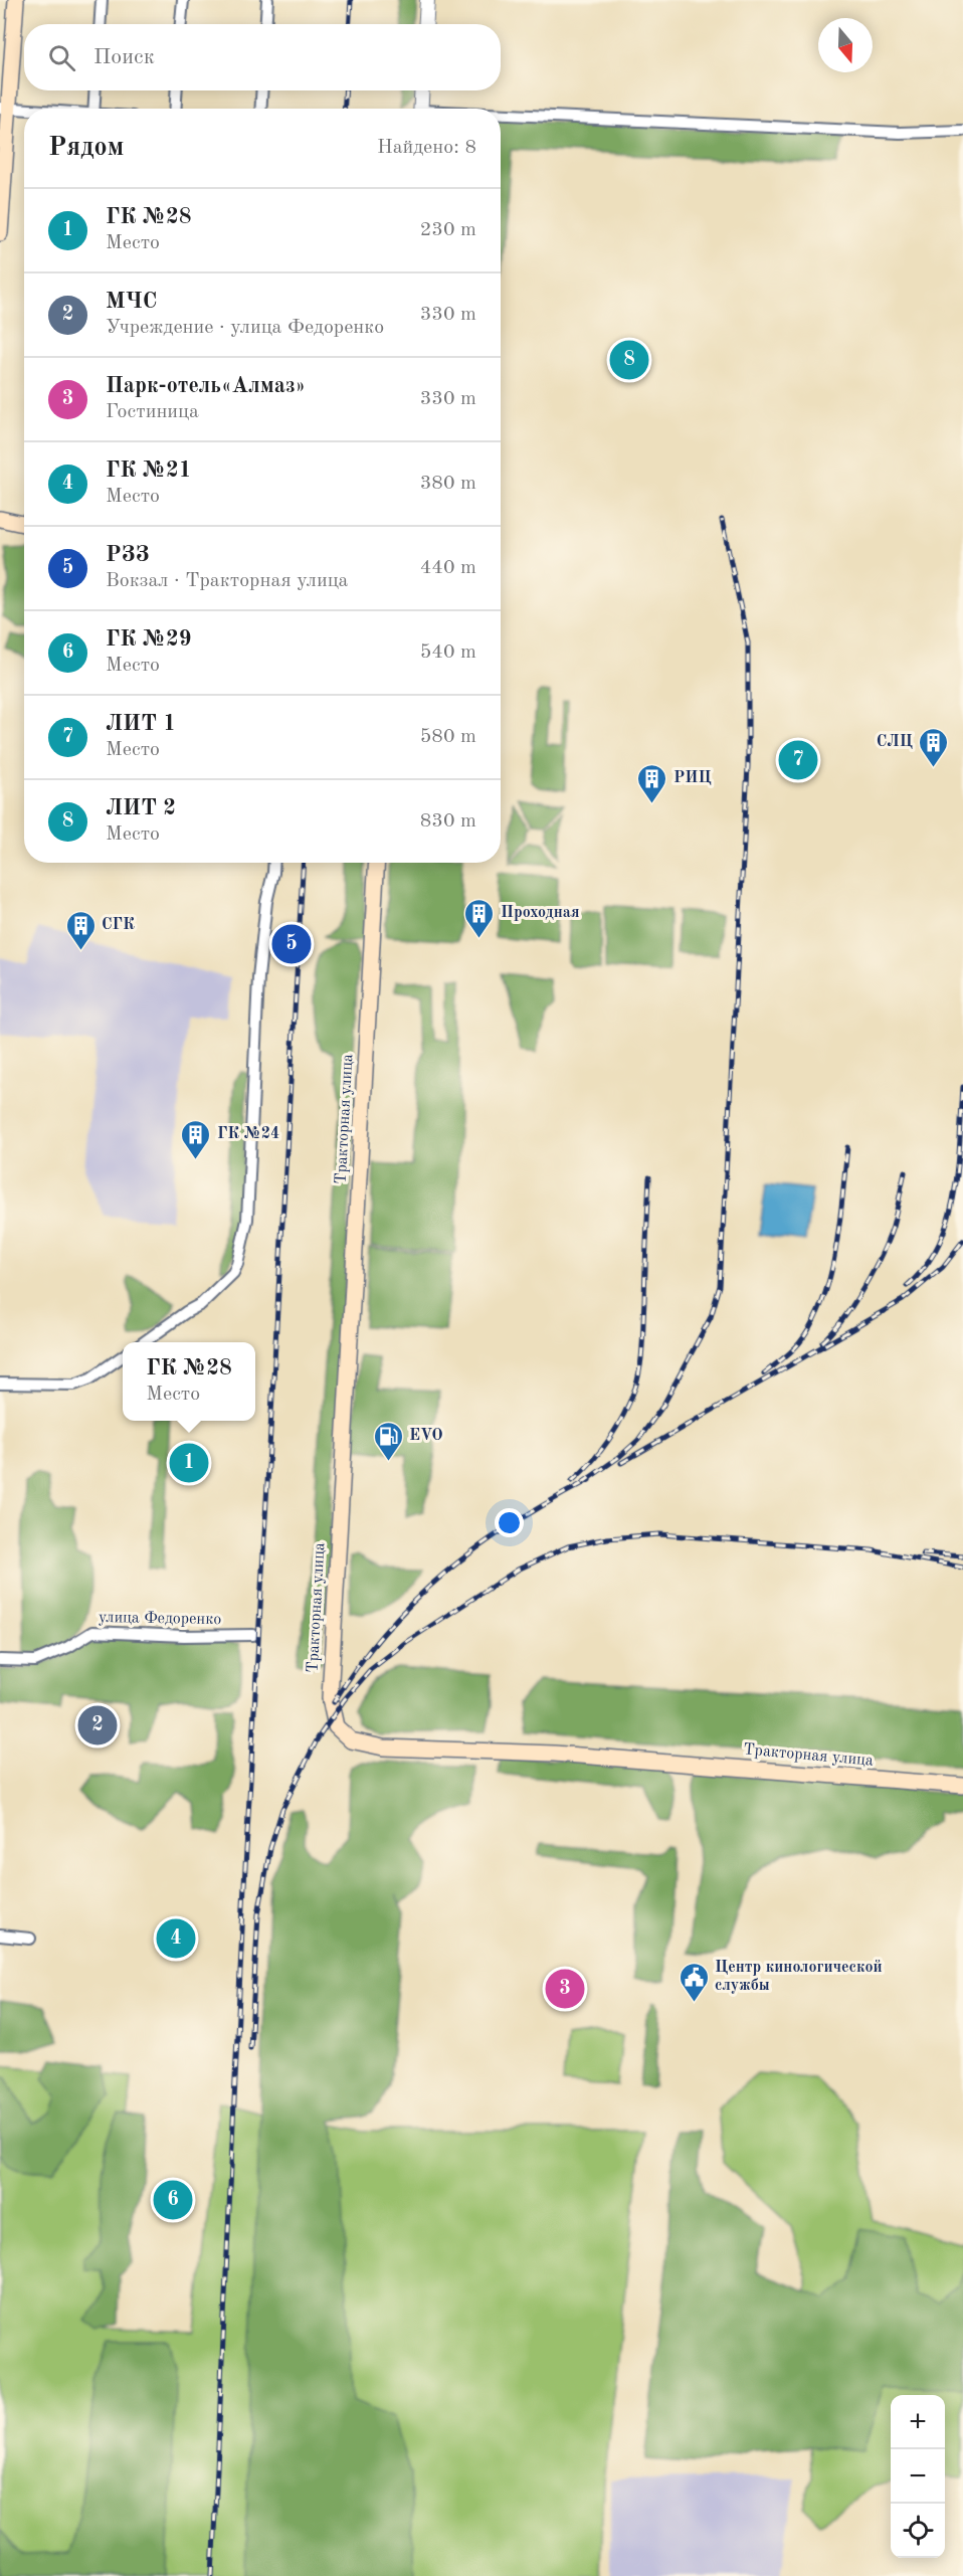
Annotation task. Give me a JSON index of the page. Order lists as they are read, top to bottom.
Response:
{
  "streets": {
    "main road": ["Тракторная улица"],
    "street": ["улица Федоренко"]
  },
  "places": {
    "building": [
      "СЛЦ",
      "РИЦ",
      "Проходная",
      "СГК",
      "ГК №24"
    ],
    "fuel station": ["EVO"],
    "public building": ["Центр кинологической службы"]
  },
  "north": "bottom",
  "page": {
    "search": "Поиск",
    "heading": ["Рядом", "Найдено: 8"],
    "list": [
      {
        "mark": "1",
        "name": "ГК №28",
        "note": "Место",
        "value": "230 m"
      },
      {
        "mark": "2",
        "name": "МЧС",
        "note": "Учреждение · улица Федоренко",
        "value": "330 m"
      },
      {
        "mark": "3",
        "name": "Парк-отель«Алмаз»",
        "note": "Гостиница",
        "value": "330 m"
      },
      {
        "mark": "4",
        "name": "ГК №21",
        "note": "Место",
        "value": "380 m"
      },
      {
        "mark": "5",
        "name": "РЗЗ",
        "note": "Вокзал · Тракторная улица",
        "value": "440 m"
      },
      {
        "mark": "6",
        "name": "ГК №29",
        "note": "Место",
        "value": "540 m"
      },
      {
        "mark": "7",
        "name": "ЛИТ 1",
        "note": "Место",
        "value": "580 m"
      },
      {
        "mark": "8",
        "name": "ЛИТ 2",
        "note": "Место",
        "value": "830 m"
      }
    ],
    "pins": [
      "8",
      "7",
      "5",
      "1",
      "2",
      "4",
      "3",
      "6"
    ],
    "popup": ["ГК №28", "Место"],
    "map_buttons": ["+", "−"]
  }
}
